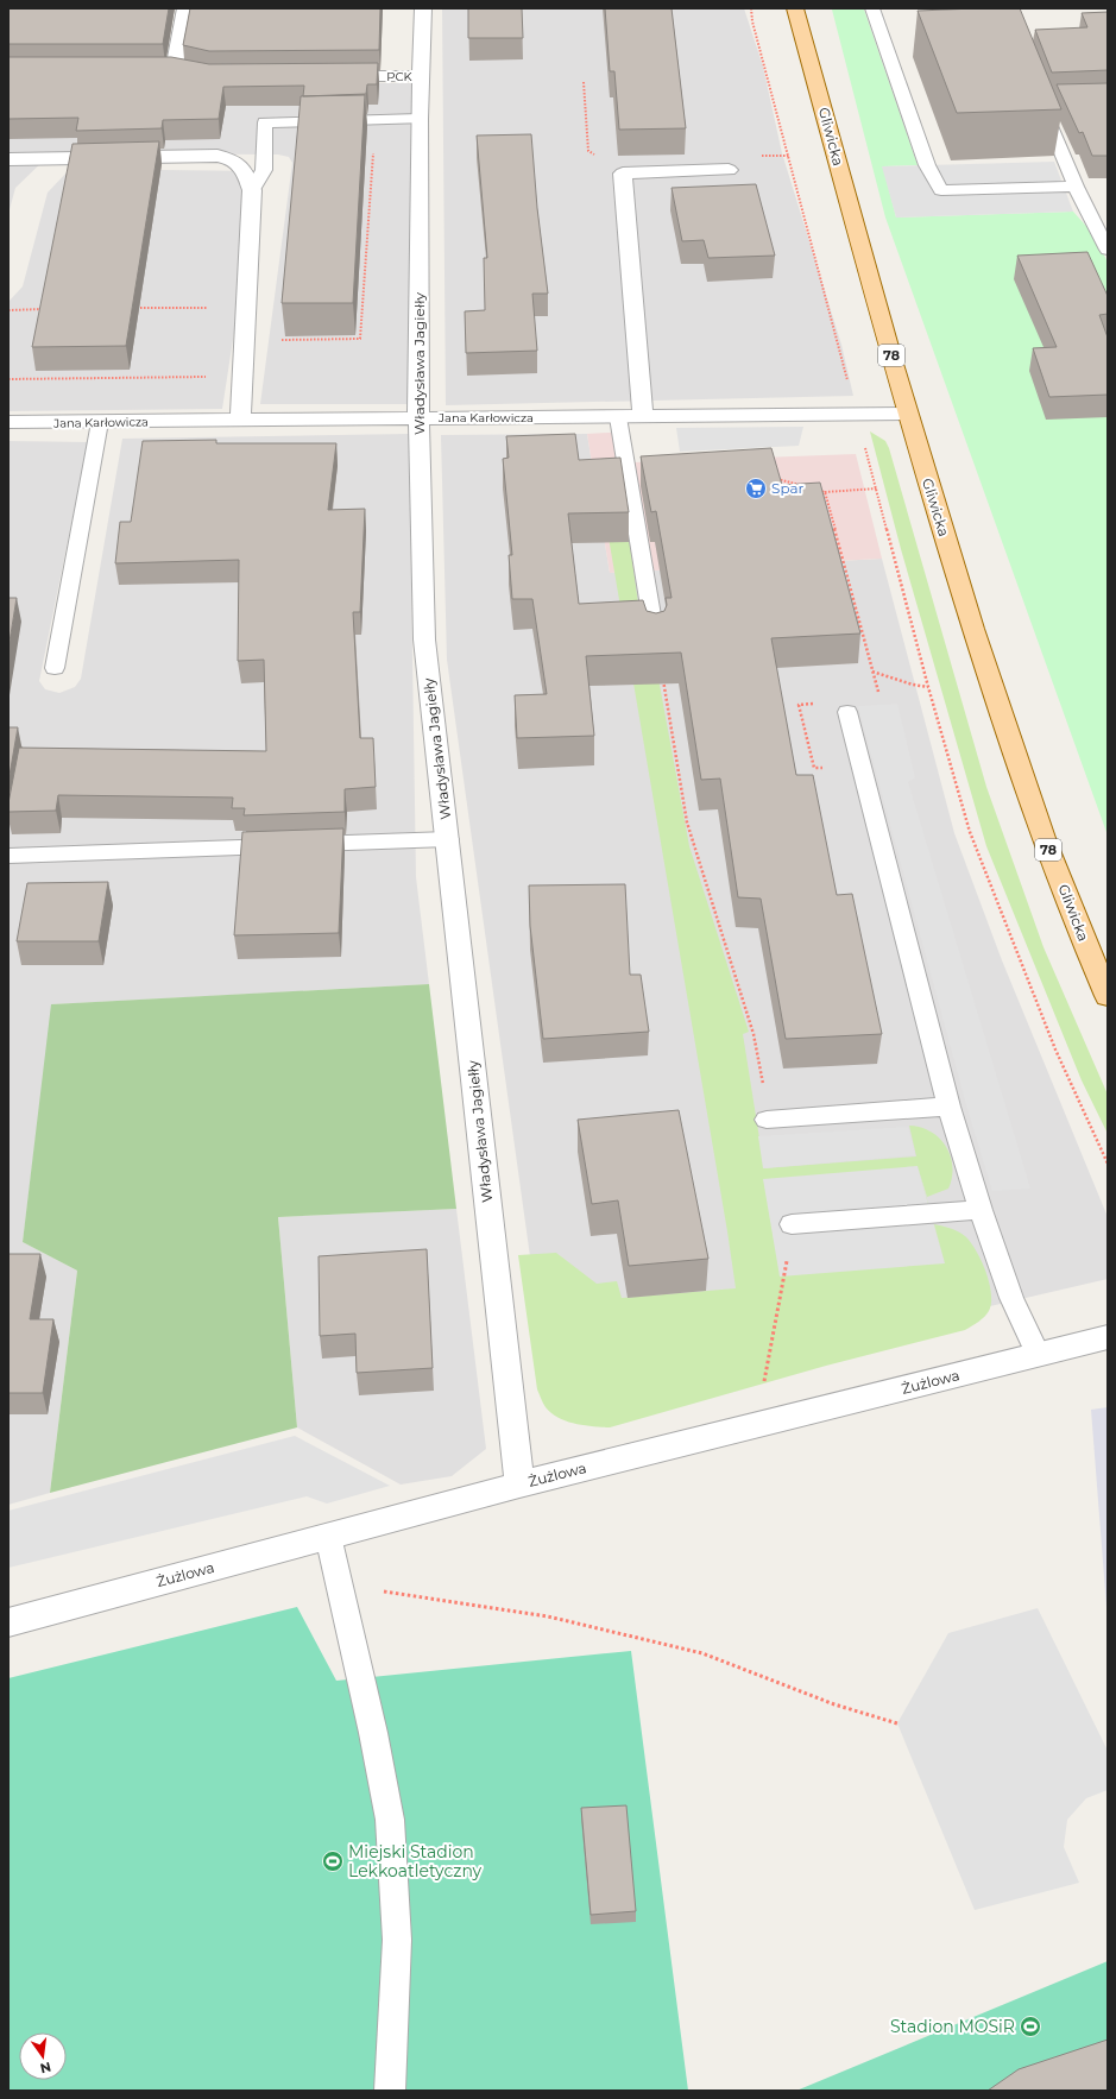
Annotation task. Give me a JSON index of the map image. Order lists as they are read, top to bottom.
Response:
{
  "streets": {
    "main road": ["Gliwicka", "78"],
    "street": [
      "PCK",
      "Władysława Jagiełły",
      "Jana Karłowicza",
      "Żużlowa"
    ]
  },
  "crossings": [
    ["PCK", "Władysława Jagiełły"],
    ["Gliwicka", "Jana Karłowicza"],
    ["Władysława Jagiełły", "Jana Karłowicza"],
    ["Władysława Jagiełły", "Żużlowa"]
  ],
  "places": {
    "supermarket": ["Spar"],
    "sports": ["Miejski Stadion Lekkoatletyczny", "Stadion MOSiR"]
  },
  "north": "bottom"
}
